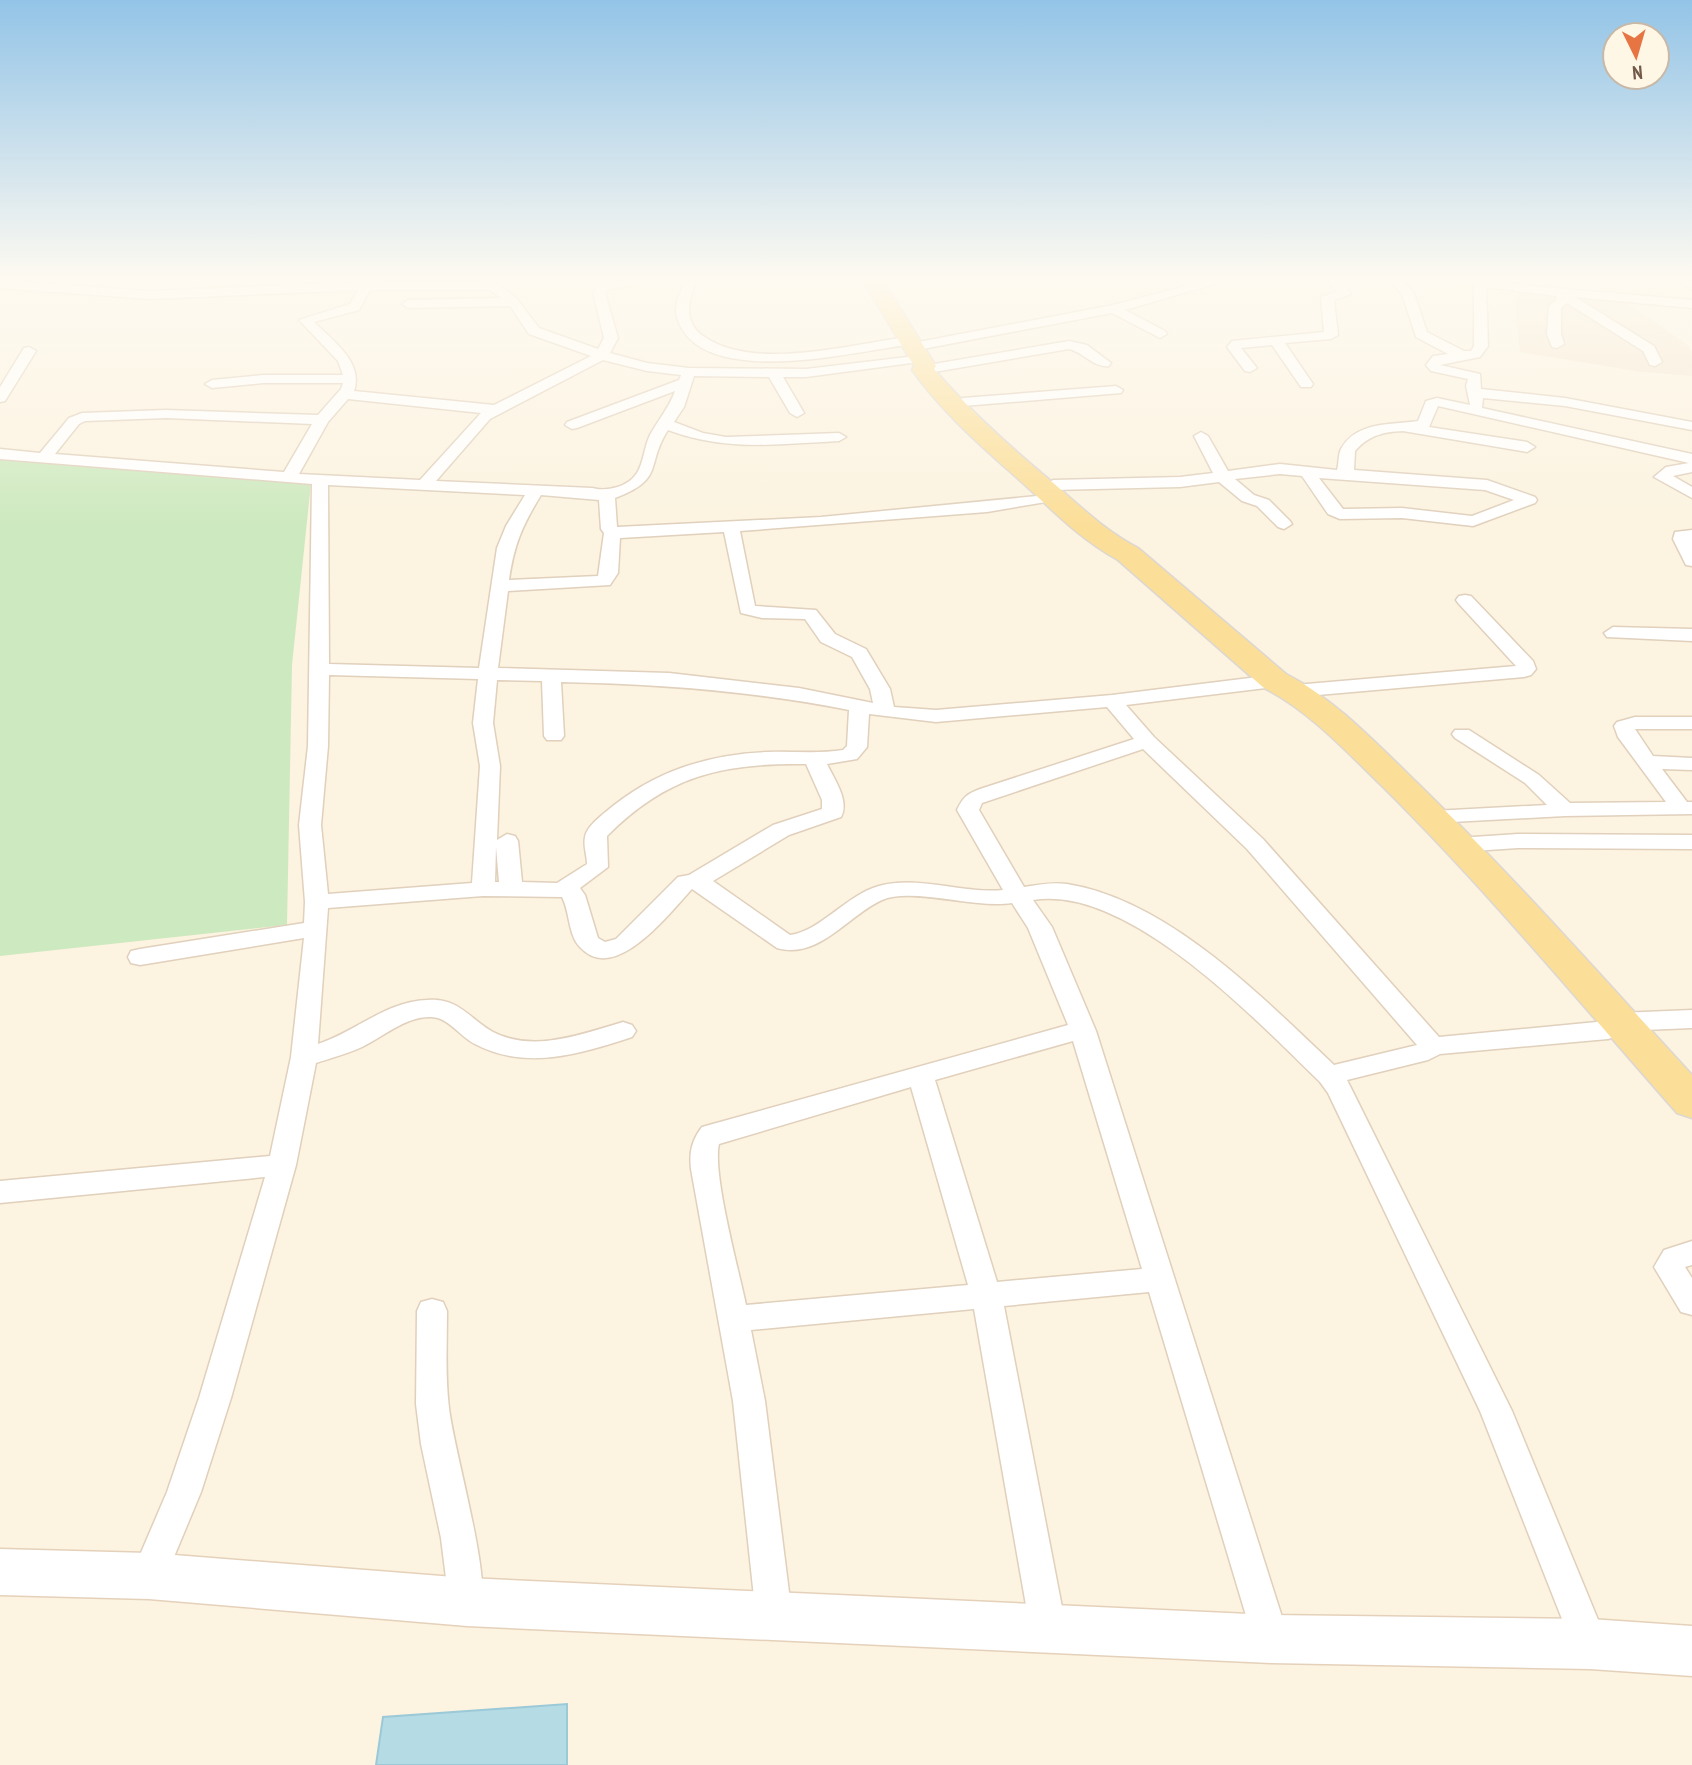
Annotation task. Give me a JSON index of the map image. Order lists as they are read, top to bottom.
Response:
{
  "north": "bottom"
}
